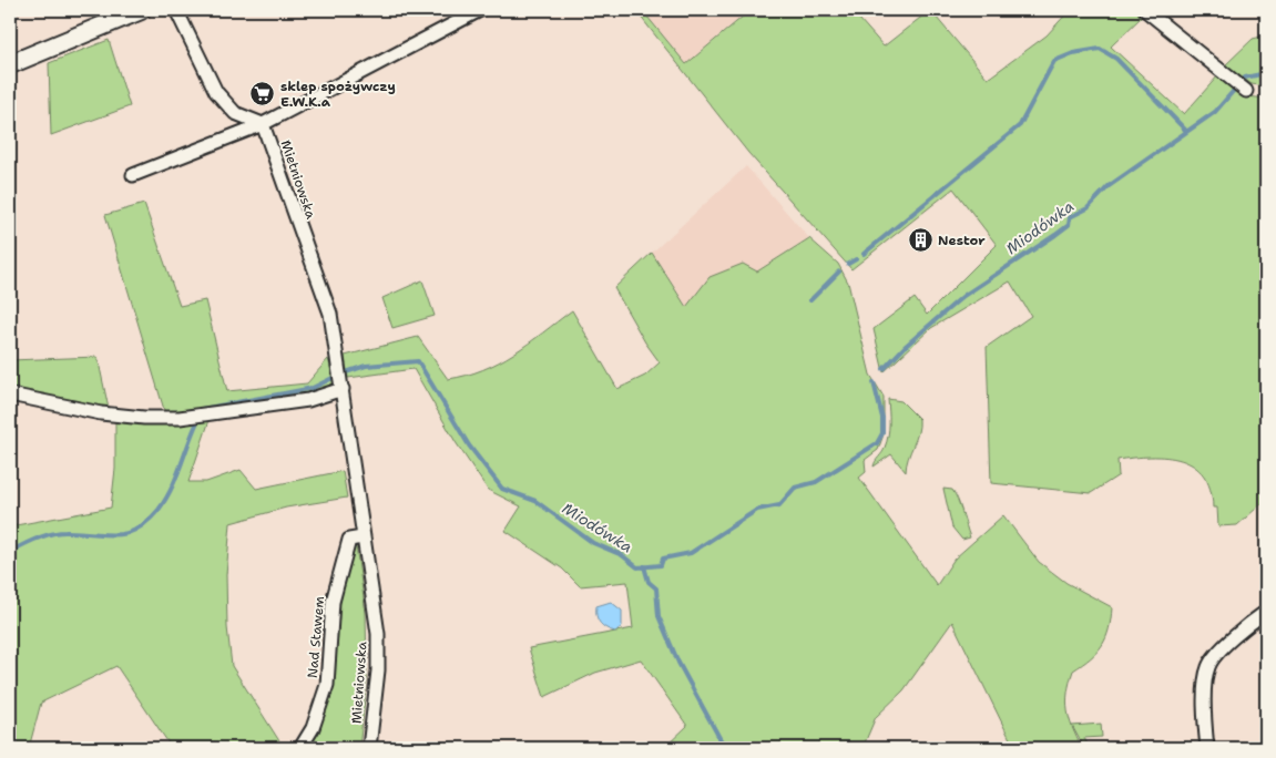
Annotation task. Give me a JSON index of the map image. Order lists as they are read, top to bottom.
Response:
{
  "streets": {
    "street": ["Mietniowska", "Nad Stawem"]
  },
  "crossings": [
    ["Mietniowska", "Nad Stawem"]
  ],
  "water": ["Miodówka"],
  "places": {
    "supermarket": ["sklep spożywczy E.W.K.a"],
    "building": ["Nestor"]
  }
}
